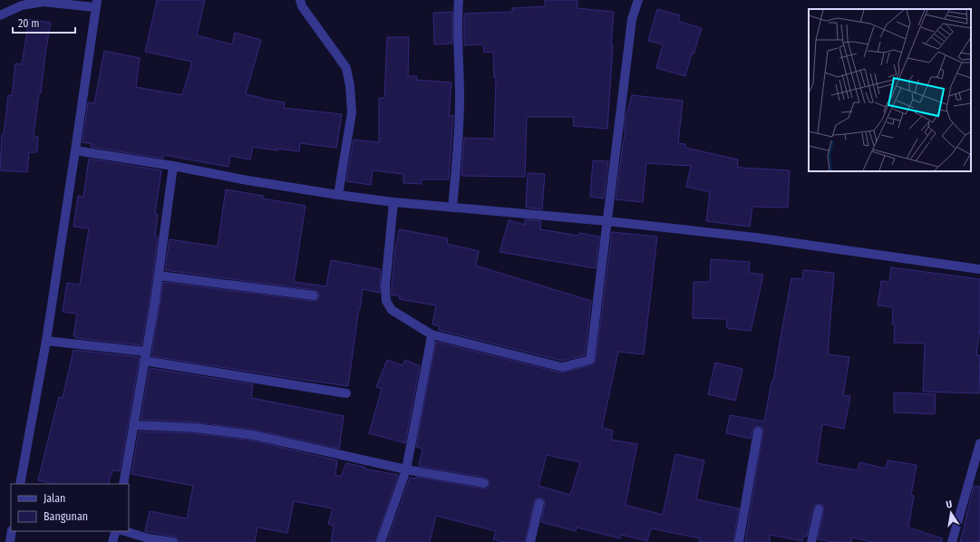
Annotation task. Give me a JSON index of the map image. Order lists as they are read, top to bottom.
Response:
{
  "legend": ["Jalan", "Bangunan"],
  "scale_bar": "20 m",
  "north": "top"
}
